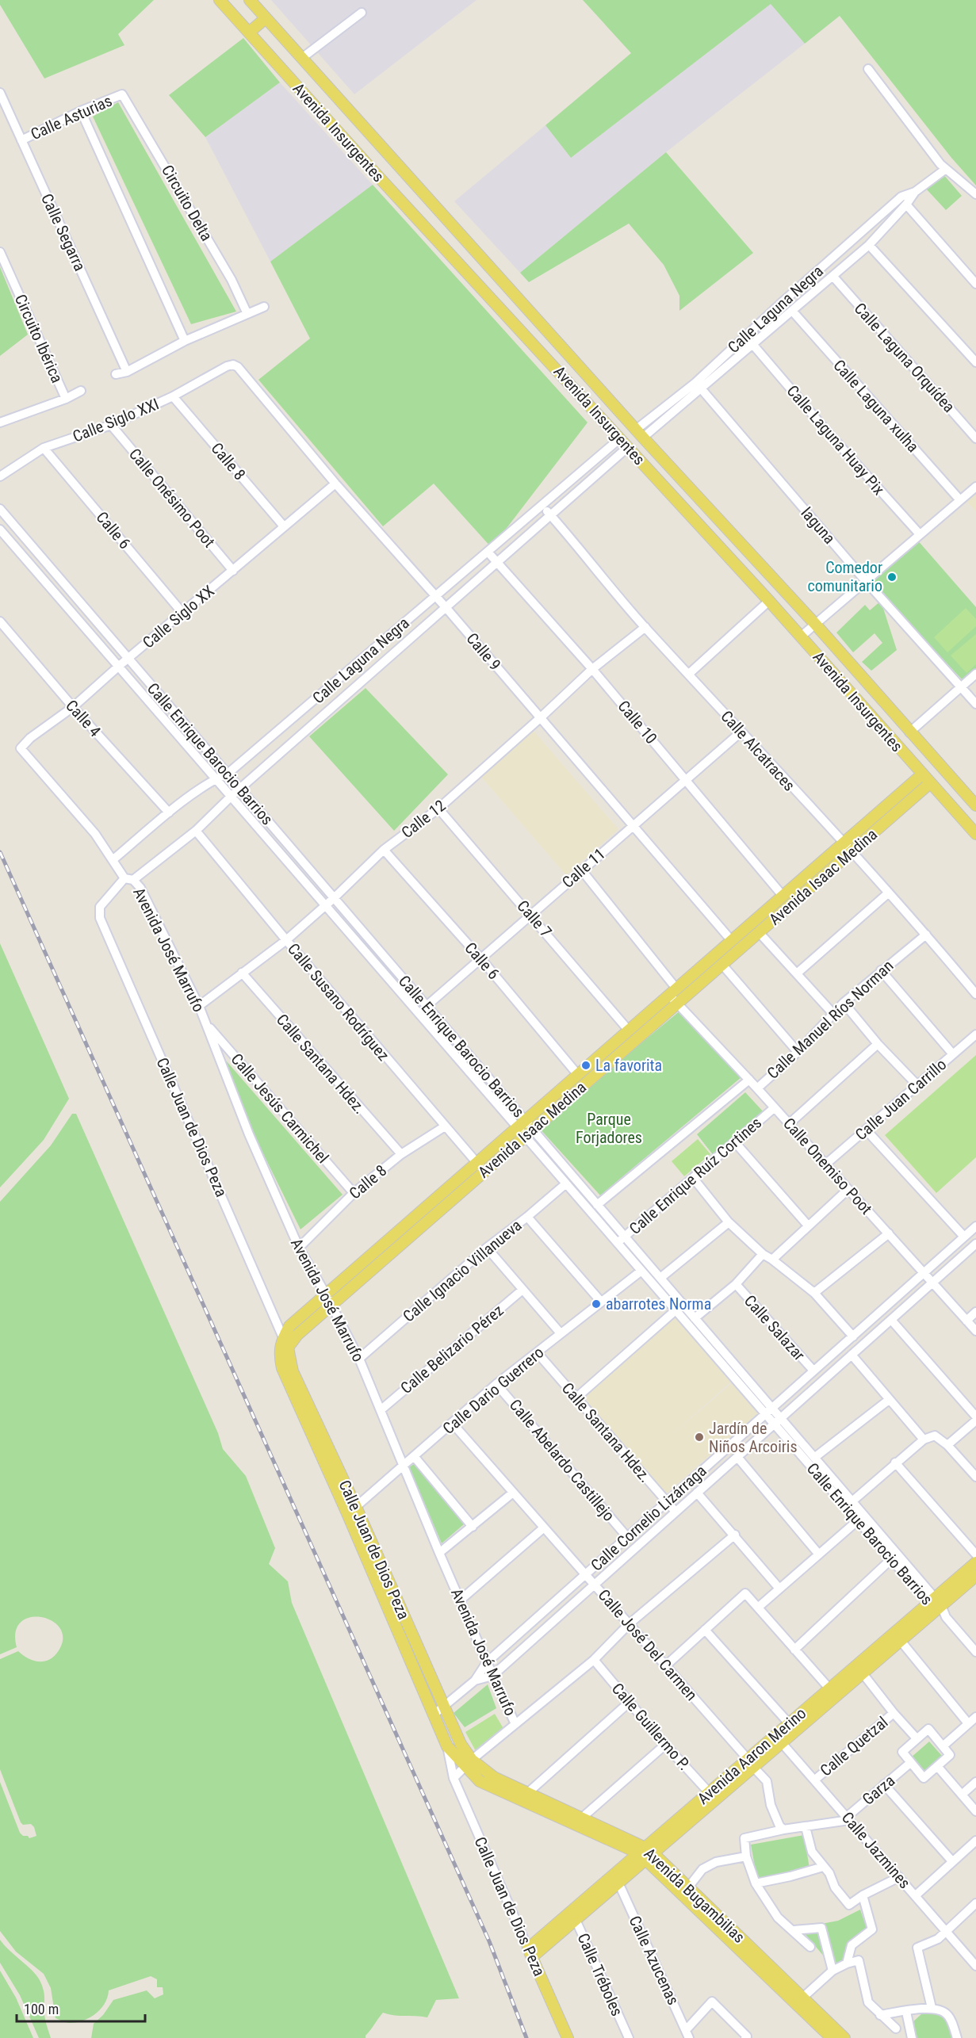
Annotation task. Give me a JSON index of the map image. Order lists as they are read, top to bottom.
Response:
{
  "streets": {
    "main road": [
      "Avenida Insurgentes",
      "Avenida Isaac Medina",
      "Calle Juan de Dios Peza",
      "Avenida Aaron Merino",
      "Avenida Bugambilias"
    ],
    "street": [
      "Calle Asturias",
      "Circuito Delta",
      "Calle Segarra",
      "Calle Laguna Negra",
      "Circuito Ibérica",
      "Calle Laguna Orquídea",
      "Calle Laguna xulha",
      "Calle Siglo XXI",
      "Calle Laguna Huay Pix",
      "Calle 8",
      "Calle Onésimo Poot",
      "laguna",
      "Calle 6",
      "Calle Siglo XX",
      "Calle 9",
      "Calle 4",
      "Calle 10",
      "Calle Alcatraces",
      "Calle Enrique Barocio Barrios",
      "Calle 12",
      "Calle 11",
      "Calle 7",
      "Avenida José Marrufo",
      "Calle Susano Rodríguez",
      "Calle Manuel Ríos Norman",
      "Calle Santana Hdez.",
      "Calle Juan Carrillo",
      "Calle Jesús Carmichel",
      "Calle Onemiso Poot",
      "Calle Enrique Ruíz Cortines",
      "Calle Ignacio Villanueva",
      "Calle Salazar",
      "Calle Belizario Pérez",
      "Calle Dario Guerrero",
      "Calle Abelardo Castillejo",
      "Calle Cornelio Lizárraga",
      "Calle José Del Carmen",
      "Calle Guillermo P.",
      "Calle Quetzal",
      "Garza",
      "Calle Jazmines",
      "Calle Azucenas",
      "Calle Tréboles"
    ]
  },
  "crossings": [
    ["Calle Asturias", "Circuito Delta"],
    ["Calle Asturias", "Calle Segarra"],
    ["Avenida Insurgentes", "Calle Laguna Negra"],
    ["Avenida Insurgentes", "Avenida Isaac Medina"],
    ["Calle Laguna Negra", "Calle Laguna Orquídea"],
    ["Calle Laguna Negra", "Calle Laguna xulha"],
    ["Calle Laguna Negra", "Calle Laguna Huay Pix"],
    ["Calle Laguna Negra", "laguna"],
    ["Calle Laguna Negra", "Calle Siglo XX"],
    ["Calle Laguna Negra", "Calle 9"],
    ["Calle Laguna Negra", "Calle 4"],
    ["Calle Laguna Negra", "Calle 10"],
    ["Calle Laguna Negra", "Calle Alcatraces"],
    ["Calle Laguna Negra", "Calle Enrique Barocio Barrios"],
    ["Calle Laguna Negra", "Avenida José Marrufo"],
    ["Calle Laguna Negra", "Calle Susano Rodríguez"],
    ["Calle Laguna Negra", "Calle Juan de Dios Peza"],
    ["Calle Siglo XXI", "Calle 8"],
    ["Calle Siglo XXI", "Calle Onésimo Poot"],
    ["Calle Siglo XXI", "Calle 6"],
    ["Calle Siglo XXI", "Calle 9"],
    ["Calle 8", "Calle Siglo XX"],
    ["Calle 8", "Avenida José Marrufo"],
    ["Calle 8", "Calle Susano Rodríguez"],
    ["Calle 8", "Calle Santana Hdez."],
    ["Calle 8", "Calle Jesús Carmichel"],
    ["Calle Onésimo Poot", "Calle Siglo XX"],
    ["Calle 6", "Calle Siglo XX"],
    ["Calle 6", "Calle 12"],
    ["Calle 6", "Calle 11"],
    ["Calle 6", "Avenida Isaac Medina"],
    ["Calle Siglo XX", "Calle 9"],
    ["Calle Siglo XX", "Calle 4"],
    ["Calle Siglo XX", "Calle Enrique Barocio Barrios"],
    ["Calle 9", "Calle 12"],
    ["Calle 9", "Calle 11"],
    ["Calle 9", "Avenida Isaac Medina"],
    ["Calle 10", "Calle 12"],
    ["Calle 10", "Calle 11"],
    ["Calle 10", "Avenida Isaac Medina"],
    ["Calle Alcatraces", "Calle 12"],
    ["Calle Alcatraces", "Calle 11"],
    ["Calle Alcatraces", "Avenida Isaac Medina"],
    ["Calle Alcatraces", "Calle Manuel Ríos Norman"],
    ["Calle Enrique Barocio Barrios", "Calle 12"],
    ["Calle Enrique Barocio Barrios", "Calle 11"],
    ["Calle Enrique Barocio Barrios", "Avenida Isaac Medina"],
    ["Calle Enrique Barocio Barrios", "Calle Manuel Ríos Norman"],
    ["Calle Enrique Barocio Barrios", "Calle Enrique Ruíz Cortines"],
    ["Calle Enrique Barocio Barrios", "Calle Ignacio Villanueva"],
    ["Calle Enrique Barocio Barrios", "Calle Dario Guerrero"],
    ["Calle Enrique Barocio Barrios", "Calle Cornelio Lizárraga"],
    ["Calle Enrique Barocio Barrios", "Avenida Aaron Merino"],
    ["Calle 12", "Calle 7"],
    ["Calle 12", "Avenida José Marrufo"],
    ["Calle 12", "Calle Susano Rodríguez"],
    ["Calle 12", "Calle Santana Hdez."],
    ["Calle 11", "Calle 7"],
    ["Avenida Isaac Medina", "Calle 7"],
    ["Avenida Isaac Medina", "Avenida José Marrufo"],
    ["Avenida Isaac Medina", "Calle Susano Rodríguez"],
    ["Avenida Isaac Medina", "Calle Juan de Dios Peza"],
    ["Avenida Isaac Medina", "Calle Onemiso Poot"],
    ["Avenida José Marrufo", "Calle Jesús Carmichel"],
    ["Avenida José Marrufo", "Calle Ignacio Villanueva"],
    ["Avenida José Marrufo", "Calle Belizario Pérez"],
    ["Avenida José Marrufo", "Calle Dario Guerrero"],
    ["Avenida José Marrufo", "Calle Cornelio Lizárraga"],
    ["Calle Manuel Ríos Norman", "Calle Onemiso Poot"],
    ["Calle Santana Hdez.", "Calle Dario Guerrero"],
    ["Calle Santana Hdez.", "Calle Cornelio Lizárraga"],
    ["Calle Juan Carrillo", "Calle Onemiso Poot"],
    ["Calle Juan de Dios Peza", "Calle Dario Guerrero"],
    ["Calle Juan de Dios Peza", "Calle Cornelio Lizárraga"],
    ["Calle Juan de Dios Peza", "Avenida Aaron Merino"],
    ["Calle Juan de Dios Peza", "Avenida Bugambilias"],
    ["Calle Onemiso Poot", "Calle Enrique Ruíz Cortines"],
    ["Calle Onemiso Poot", "Calle Cornelio Lizárraga"],
    ["Calle Salazar", "Calle Cornelio Lizárraga"],
    ["Calle Dario Guerrero", "Calle Abelardo Castillejo"],
    ["Calle Dario Guerrero", "Calle José Del Carmen"],
    ["Calle Abelardo Castillejo", "Calle Cornelio Lizárraga"],
    ["Calle Cornelio Lizárraga", "Calle José Del Carmen"],
    ["Calle José Del Carmen", "Avenida Aaron Merino"],
    ["Calle Guillermo P.", "Avenida Aaron Merino"],
    ["Calle Quetzal", "Calle Jazmines"],
    ["Avenida Aaron Merino", "Calle Jazmines"],
    ["Avenida Aaron Merino", "Avenida Bugambilias"],
    ["Avenida Aaron Merino", "Calle Azucenas"],
    ["Avenida Aaron Merino", "Calle Tréboles"],
    ["Garza", "Calle Jazmines"]
  ],
  "parks": ["Parque Forjadores"],
  "places": [
    "Comedor comunitario",
    "La favorita",
    "abarrotes Norma",
    "Jardín de Niños Arcoiris"
  ],
  "scale_bar": "100 m"
}
